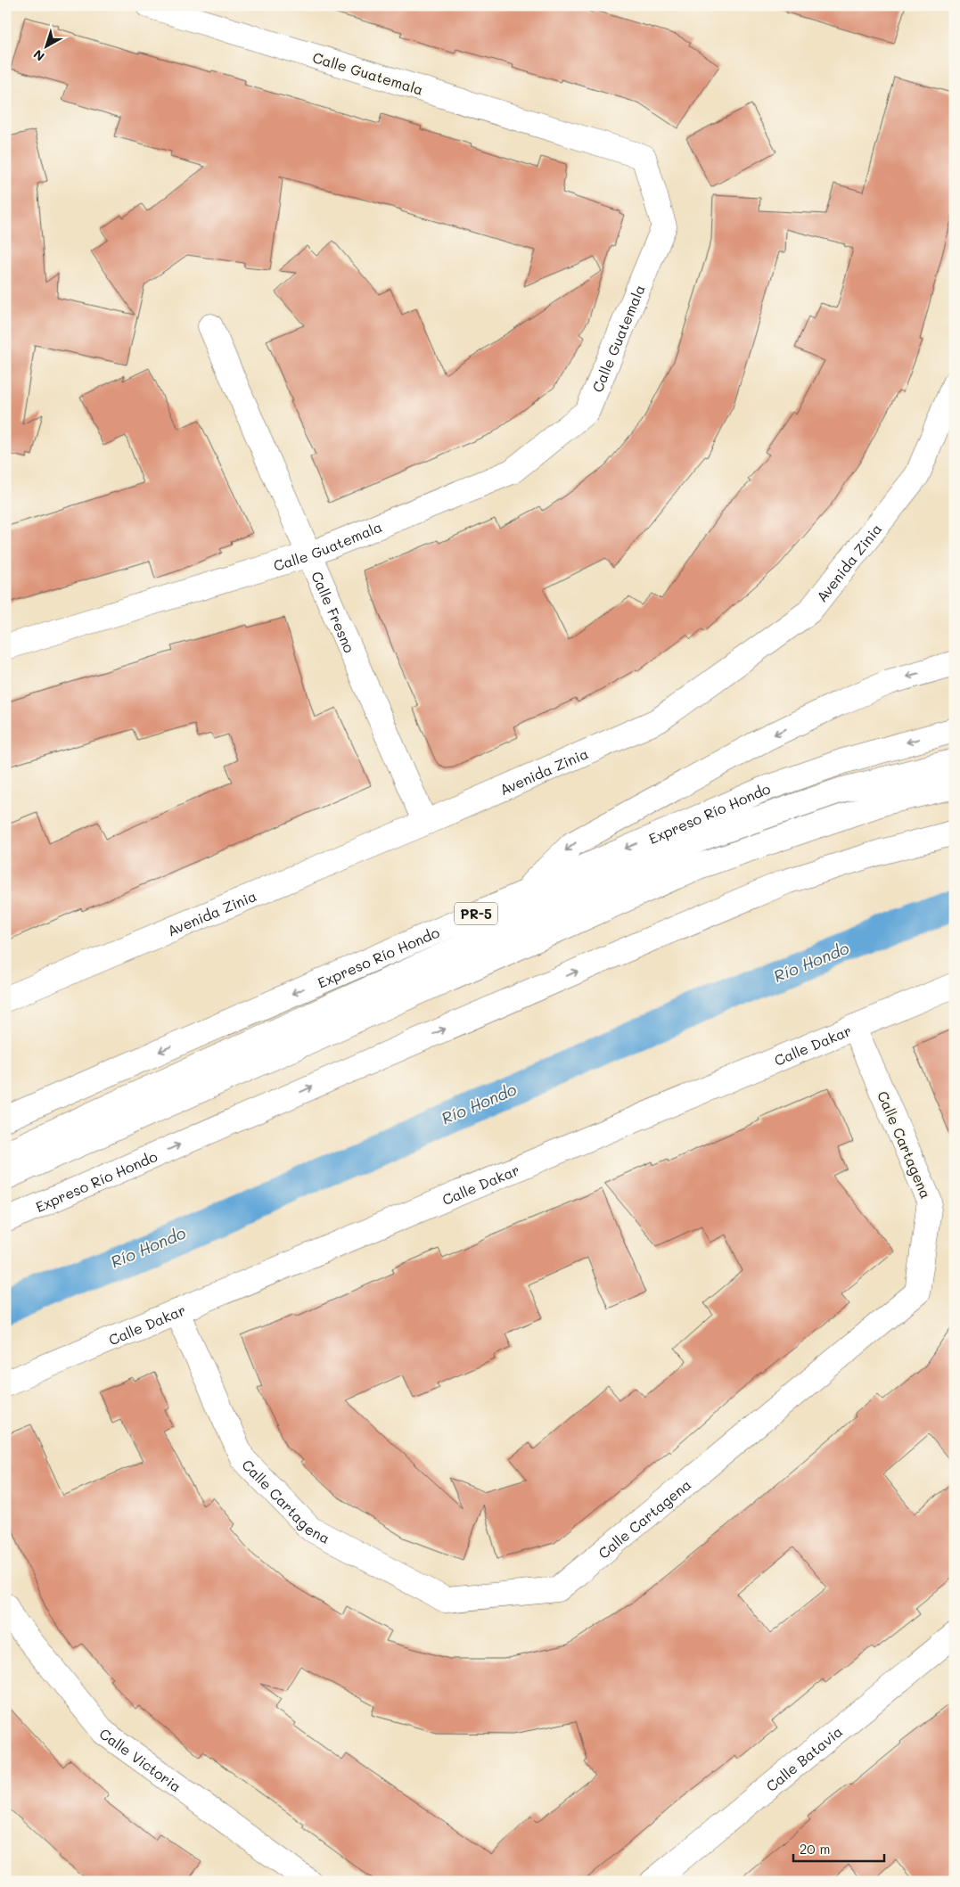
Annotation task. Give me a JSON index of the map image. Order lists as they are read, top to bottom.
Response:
{
  "streets": {
    "main road": [
      "Calle Guatemala",
      "Avenida Zinia",
      "Calle Fresno",
      "Expreso Río Hondo",
      "PR-5",
      "Calle Dakar",
      "Calle Cartagena",
      "Calle Batavia",
      "Calle Victoria"
    ]
  },
  "crossings": [
    ["Calle Guatemala", "Calle Fresno"],
    ["Avenida Zinia", "Calle Fresno"],
    ["Calle Dakar", "Calle Cartagena"]
  ],
  "water": ["Río Hondo"],
  "scale_bar": "20 m",
  "north": "bottom left"
}
